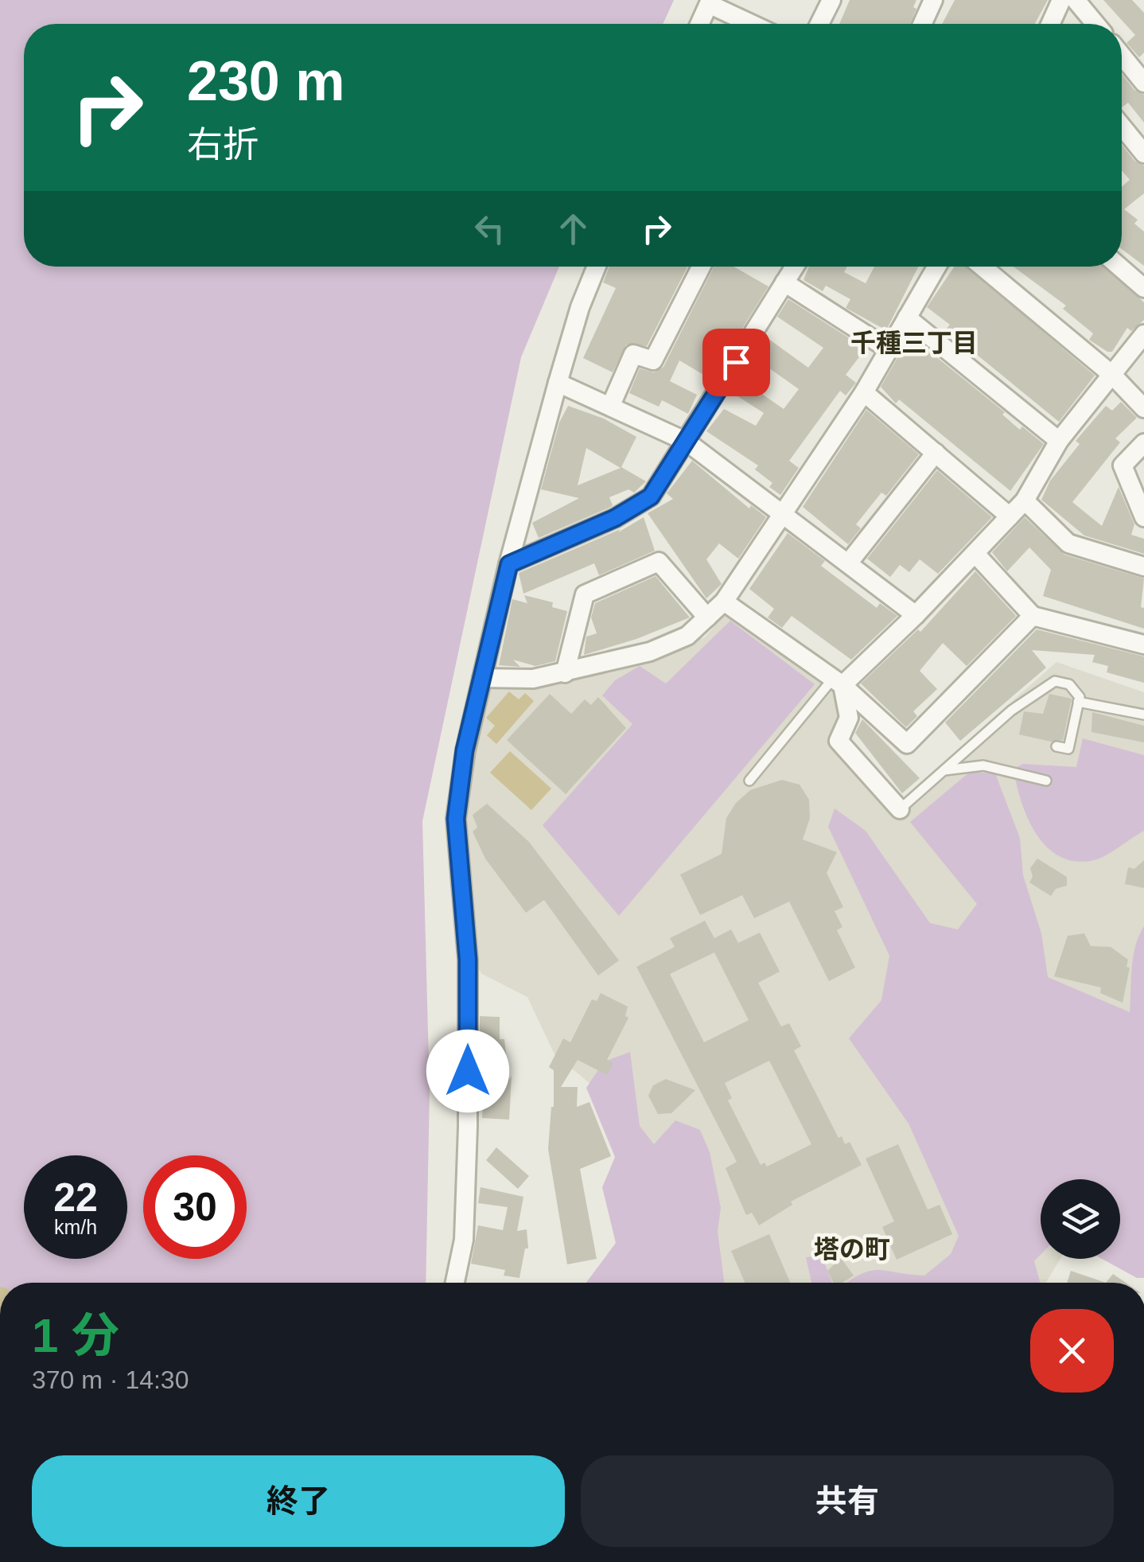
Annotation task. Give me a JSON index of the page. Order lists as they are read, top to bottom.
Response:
{
  "districts": ["千種三丁目", "塔の町"],
  "page": {
    "turn": ["230 m", "右折"],
    "speed": "22 km/h",
    "limit": "30",
    "heading": ["1 分", "370 m · 14:30"],
    "buttons": ["終了", "共有"]
  }
}
